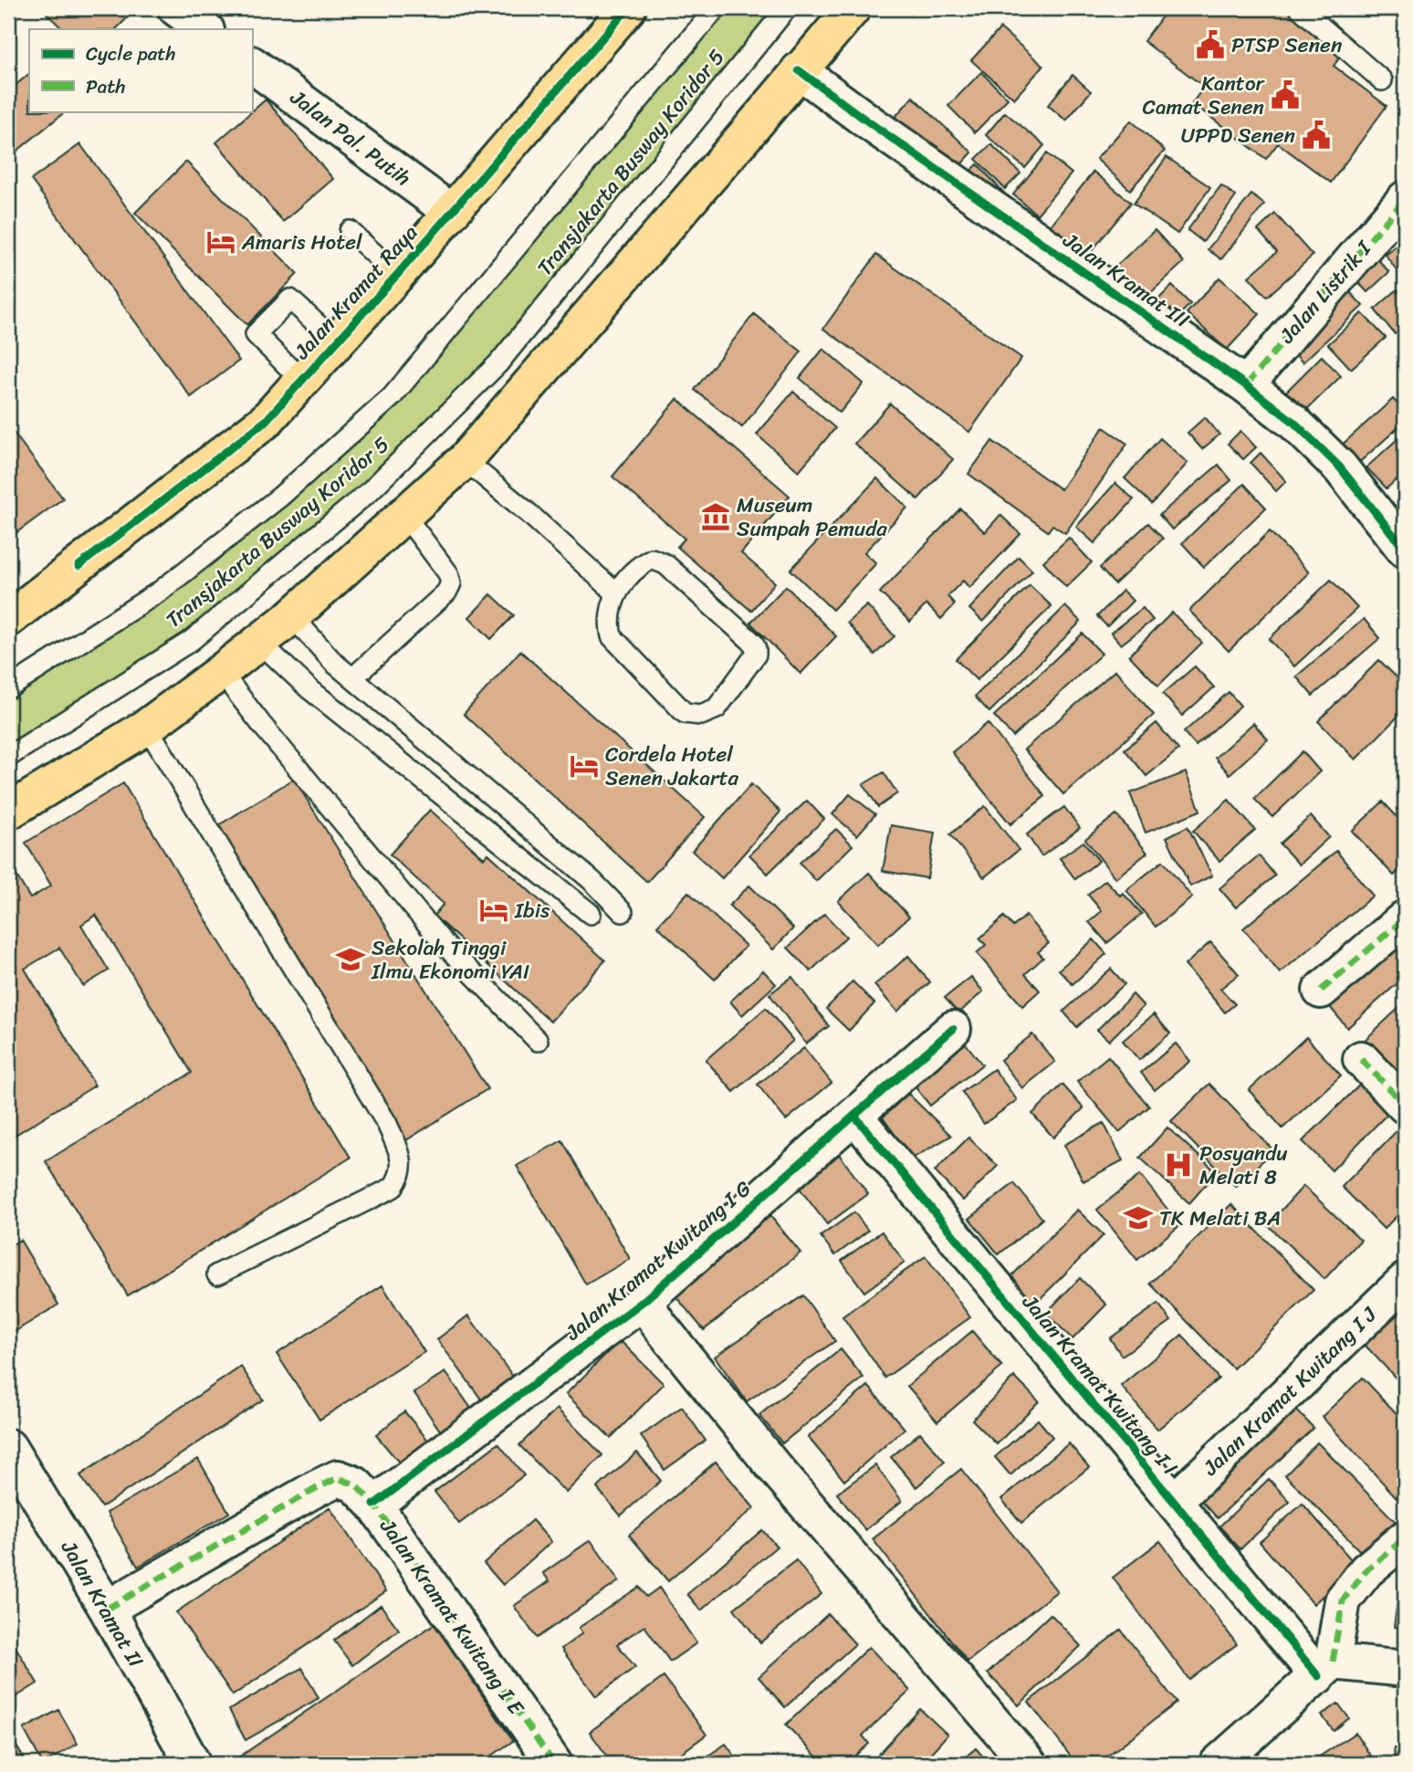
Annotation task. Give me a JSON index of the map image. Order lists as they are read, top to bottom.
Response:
{
  "streets": {
    "main road": ["Jalan Kramat Raya"],
    "street": [
      "Jalan Pal. Putih",
      "Jalan Kramat III",
      "Jalan Listrik I",
      "Jalan Kramat Kwitang I G",
      "Jalan Kramat Kwitang I I",
      "Jalan Kramat Kwitang I J",
      "Jalan Kramat II",
      "Jalan Kramat Kwitang I E"
    ],
    "lane": ["Transjakarta Busway Koridor 5"]
  },
  "crossings": [
    ["Jalan Pal. Putih", "Jalan Kramat Raya"],
    ["Jalan Kramat III", "Jalan Listrik I"],
    ["Jalan Kramat Kwitang I G", "Jalan Kramat Kwitang I I"],
    ["Jalan Kramat Kwitang I G", "Jalan Kramat Kwitang I E"],
    ["Jalan Kramat Kwitang I I", "Jalan Kramat Kwitang I J"],
    ["Jalan Kramat II", "Jalan Kramat Kwitang I E"]
  ],
  "places": {
    "public building": ["PTSP Senen", "Kantor Camat Senen", "UPPD Senen"],
    "hotel": ["Amaris Hotel", "Cordela Hotel Senen Jakarta", "Ibis"],
    "museum": ["Museum Sumpah Pemuda"],
    "school or university": ["Sekolah Tinggi Ilmu Ekonomi YAI", "TK Melati BA"],
    "hospital": ["Posyandu Melati 8"]
  },
  "legend": ["Cycle path", "Path"]
}
